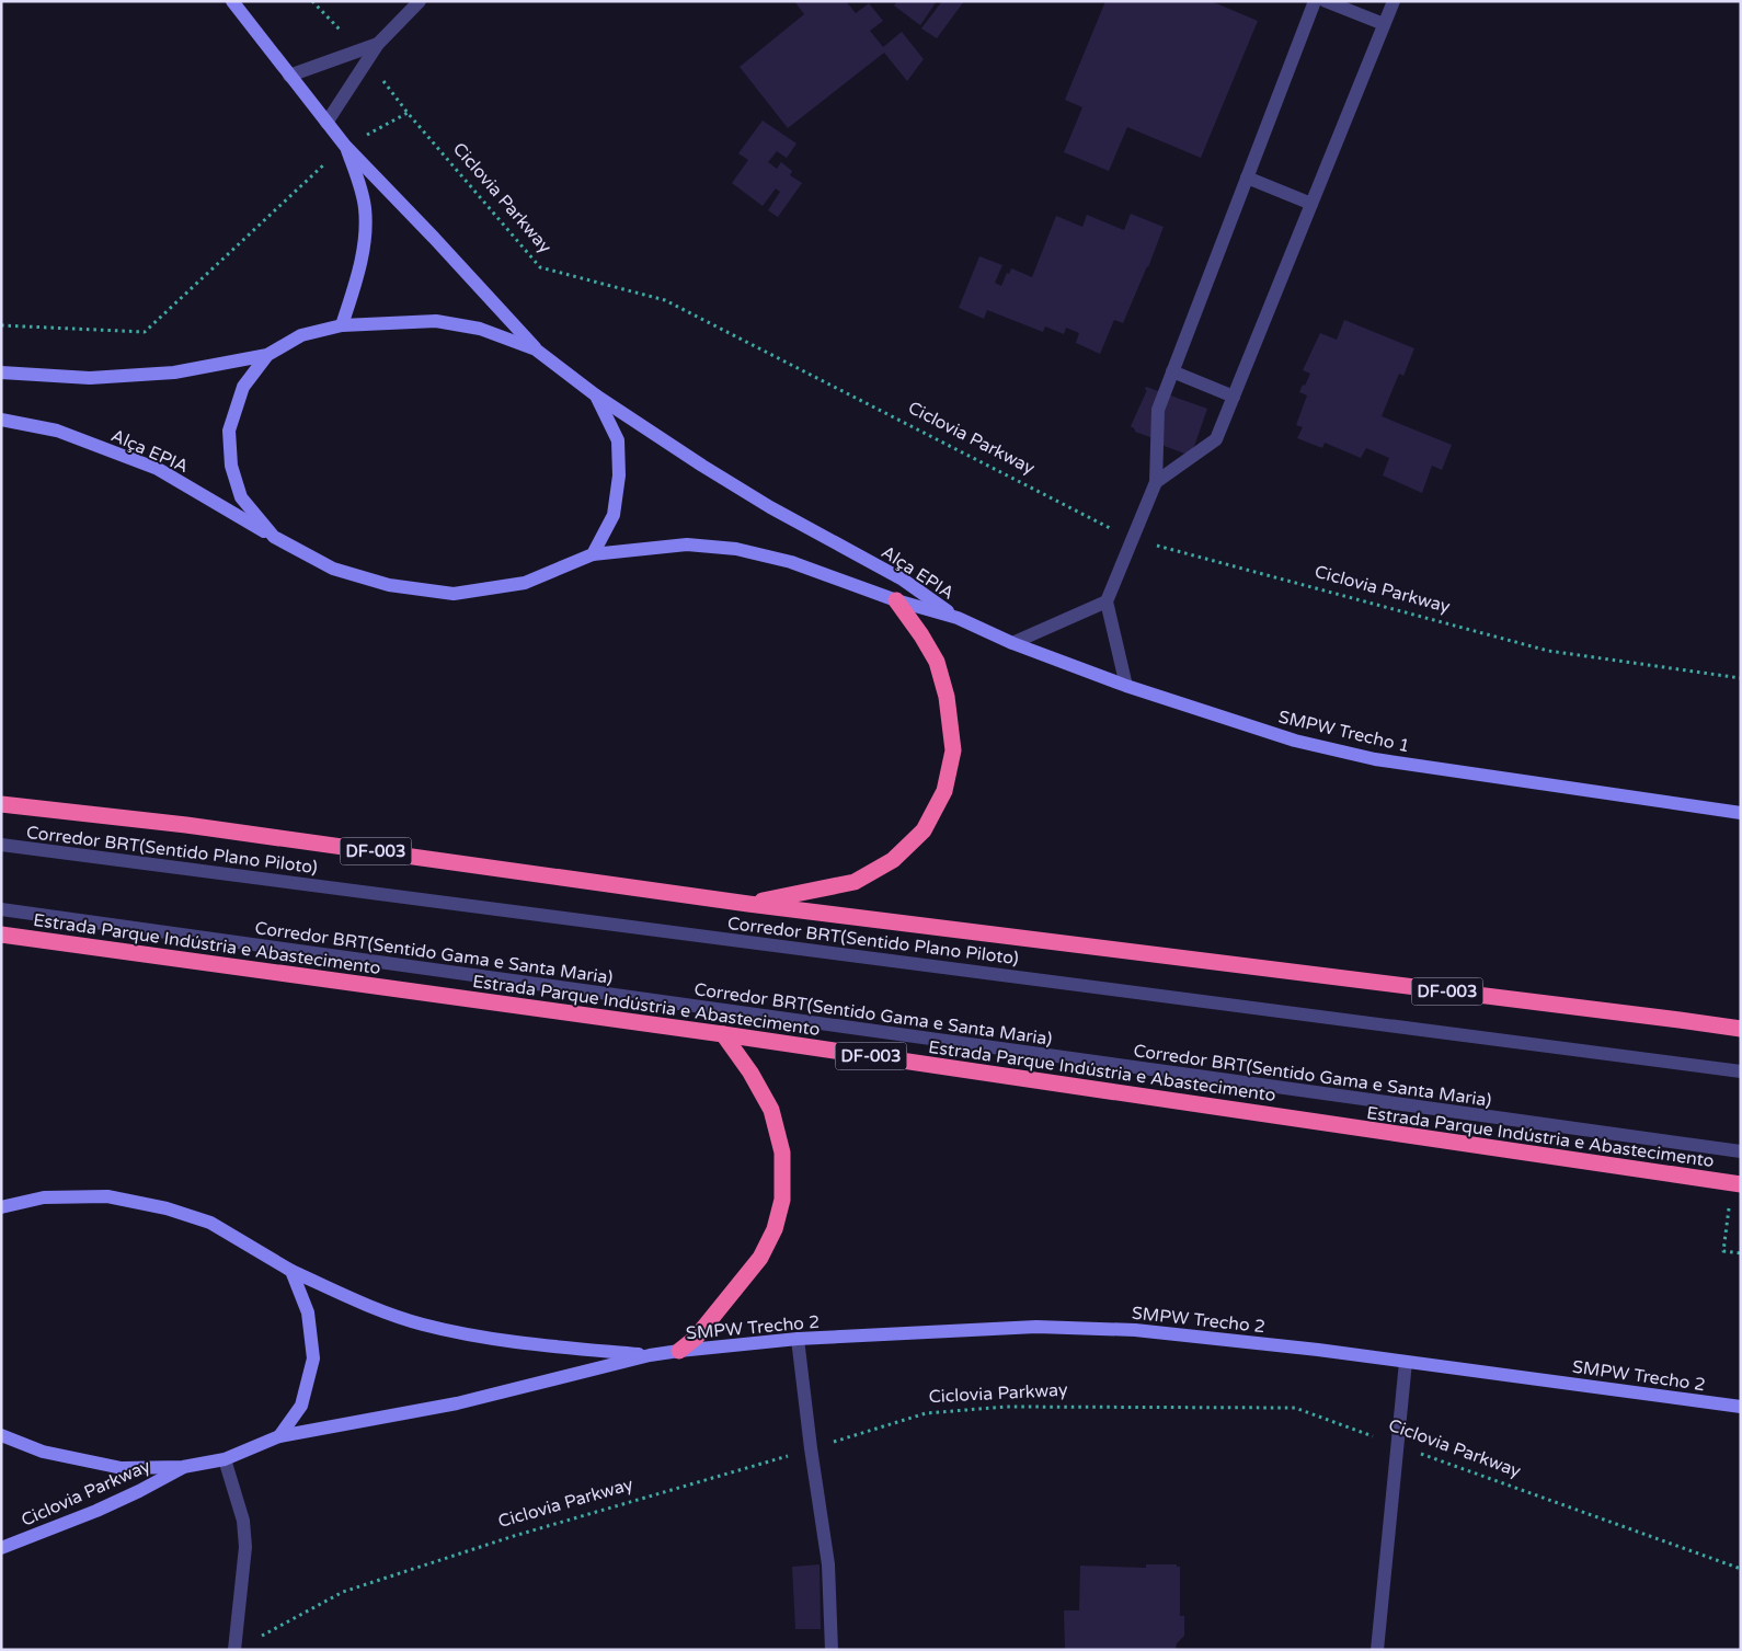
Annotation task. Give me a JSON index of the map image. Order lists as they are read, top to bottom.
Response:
{
  "streets": {
    "highway": ["DF-003", "Estrada Parque Indústria e Abastecimento"],
    "street": [
      "Ciclovia Parkway",
      "Alça EPIA",
      "SMPW Trecho 1",
      "Corredor BRT(Sentido Plano Piloto)",
      "Corredor BRT(Sentido Gama e Santa Maria)",
      "SMPW Trecho 2"
    ]
  },
  "crossings": [
    ["Alça EPIA", "SMPW Trecho 1"]
  ]
}
